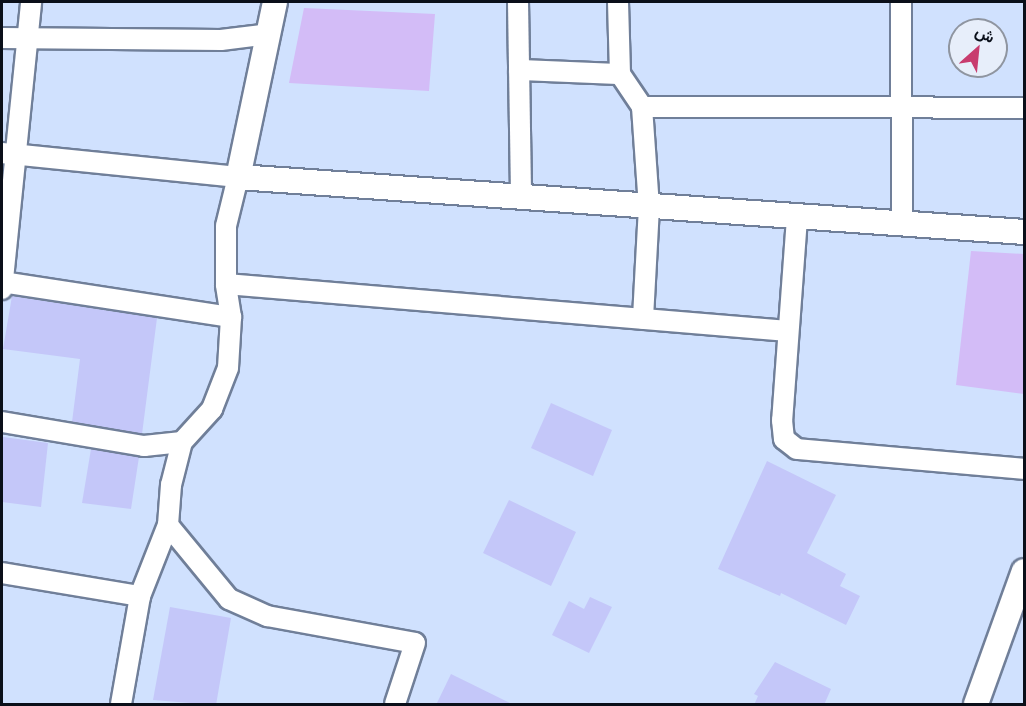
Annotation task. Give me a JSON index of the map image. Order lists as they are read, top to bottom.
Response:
{
  "north": "top right"
}
